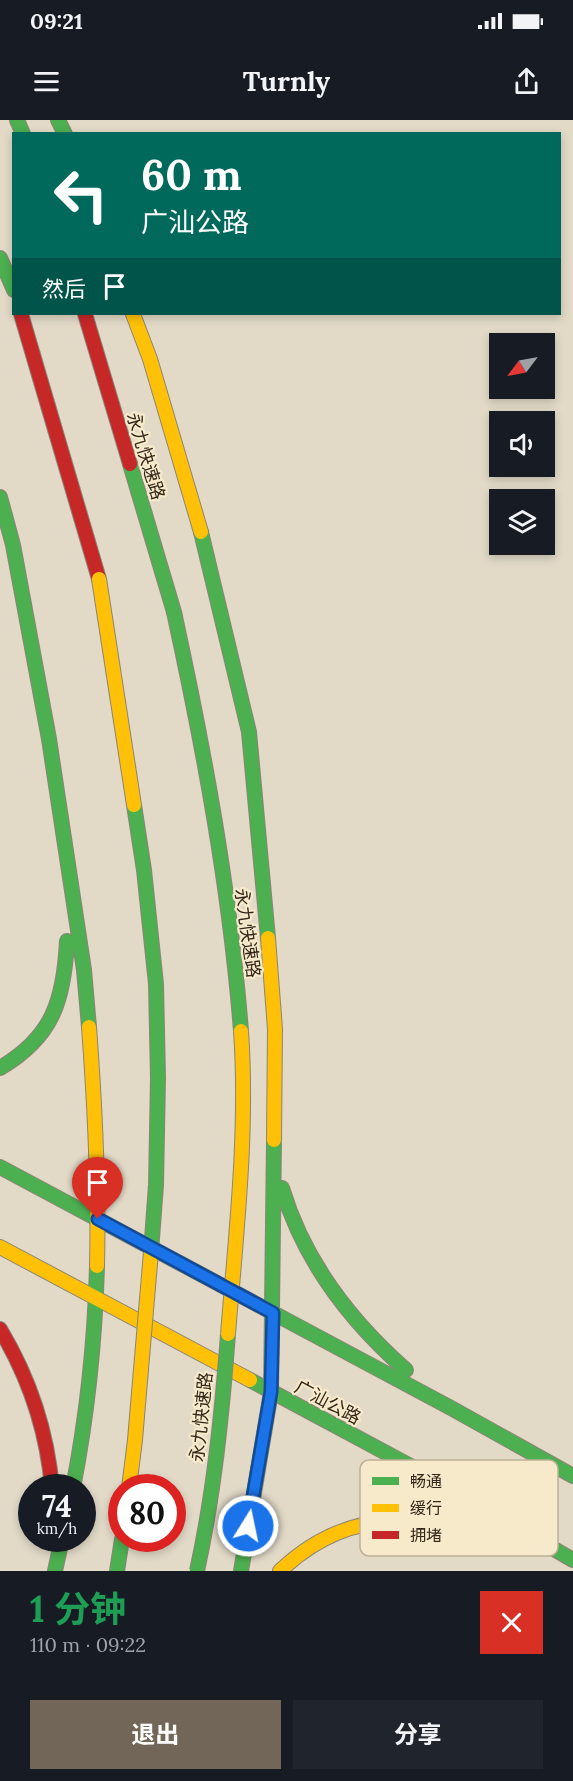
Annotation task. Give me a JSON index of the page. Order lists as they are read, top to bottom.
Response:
{
  "streets": {
    "highway": ["永九快速路", "广汕公路"]
  },
  "legend": ["畅通", "缓行", "拥堵"],
  "north": "bottom left",
  "page": {
    "status": "09:21",
    "header": "Turnly",
    "turn": ["60 m", "广汕公路"],
    "then": "然后",
    "speed": "74 km/h",
    "limit": "80",
    "heading": ["1 分钟", "110 m · 09:22"],
    "buttons": ["退出", "分享"]
  }
}
